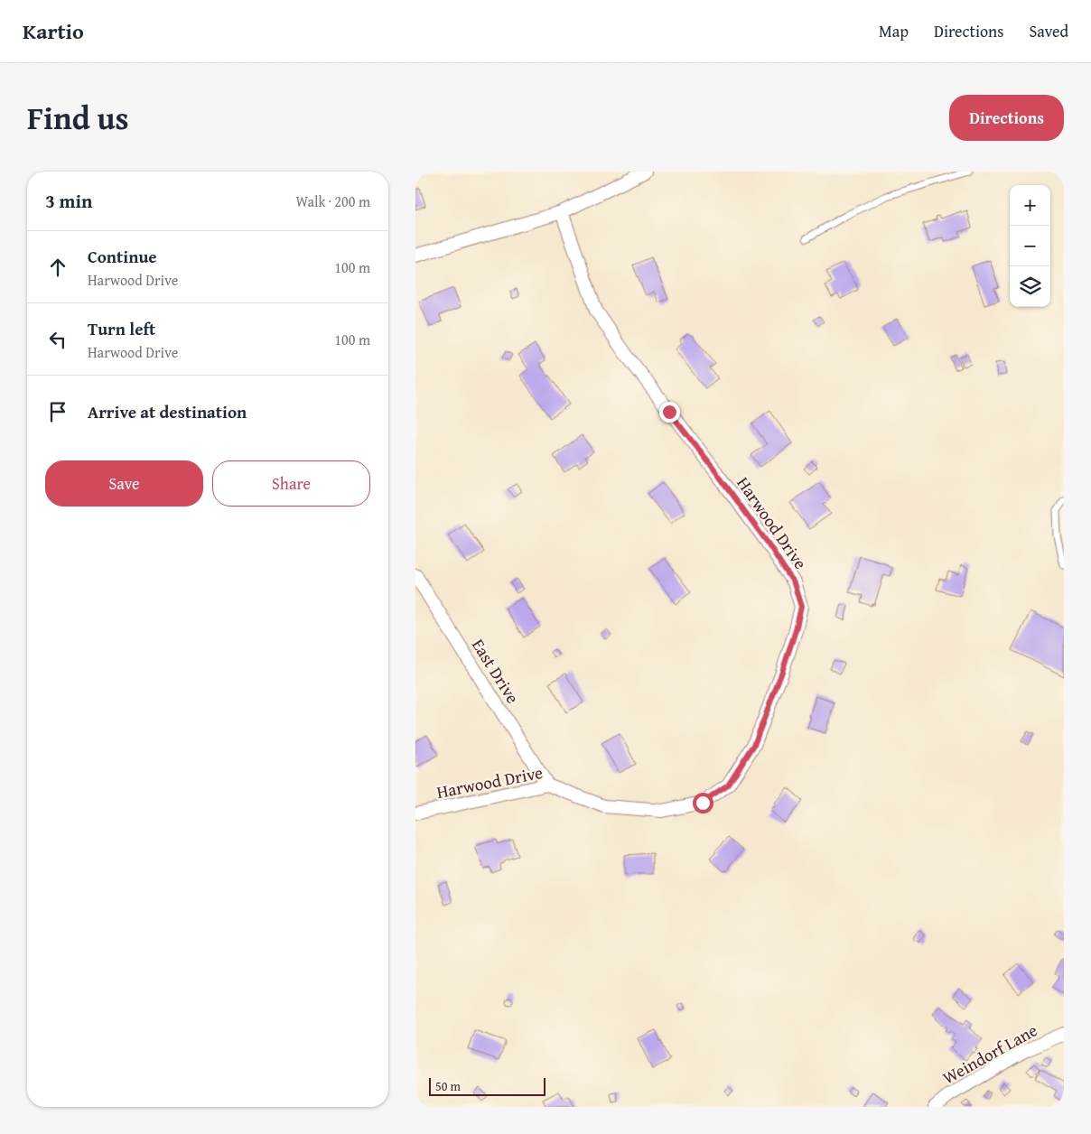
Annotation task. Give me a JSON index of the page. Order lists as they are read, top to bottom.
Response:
{
  "streets": {
    "street": ["Harwood Drive", "East Drive", "Weindorf Lane"]
  },
  "crossings": [
    ["Harwood Drive", "East Drive"]
  ],
  "scale_bar": "50 m",
  "page": {
    "header": "Kartio",
    "nav": ["Map", "Directions", "Saved"],
    "title": "Find us",
    "buttons": [
      "Directions",
      ["Save", "Share"]
    ],
    "heading": ["3 min", "Walk · 200 m"],
    "map_buttons": ["+", "−"],
    "list": [
      ["Continue", "Harwood Drive", "100 m"],
      ["Turn left", "Harwood Drive", "100 m"],
      "Arrive at destination"
    ],
    "scale": "50 m"
  }
}
